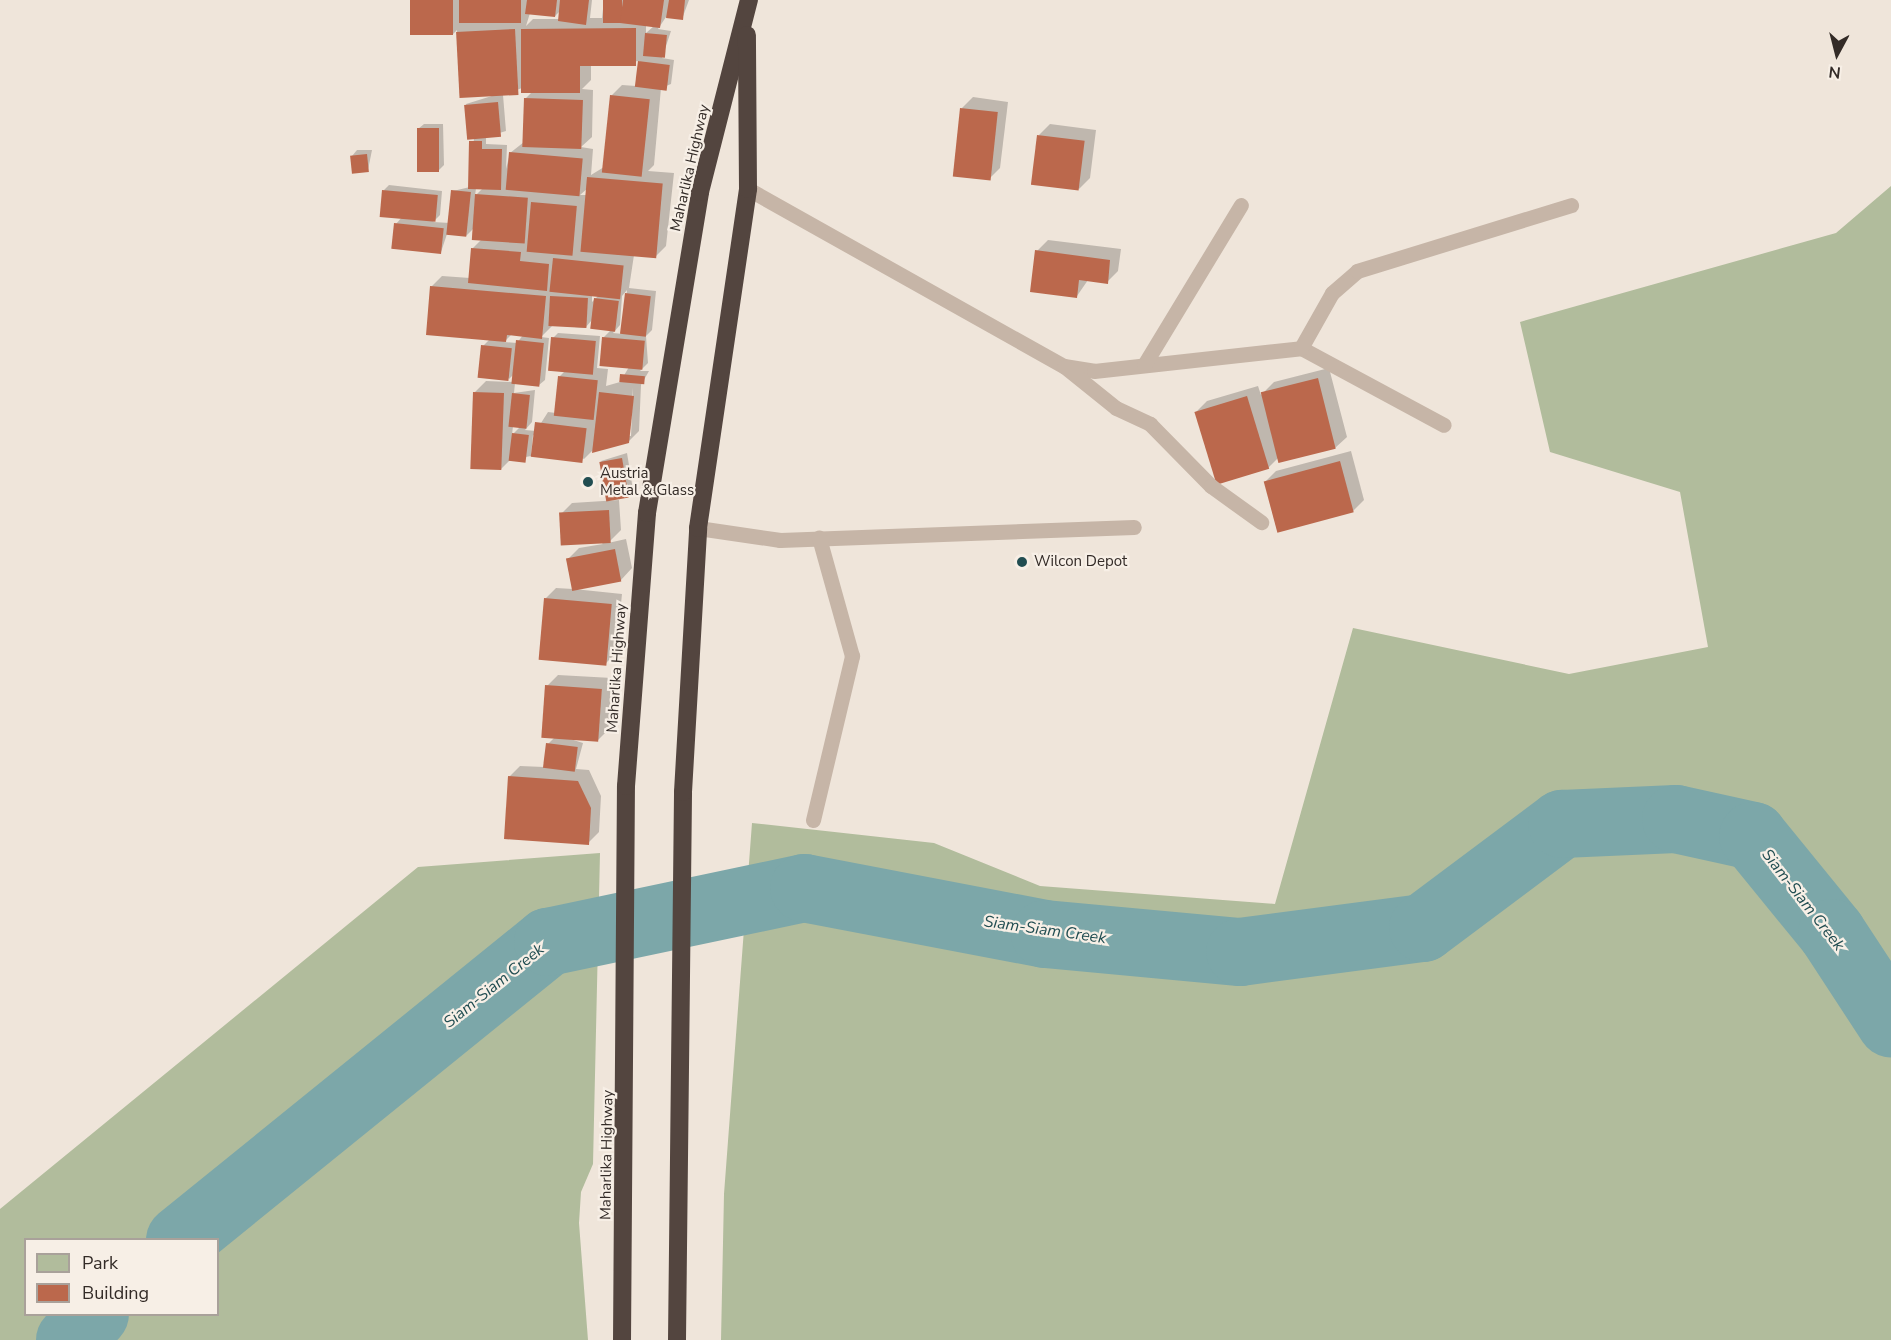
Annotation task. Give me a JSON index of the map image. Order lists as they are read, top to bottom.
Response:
{
  "streets": {
    "highway": ["Maharlika Highway"]
  },
  "water": ["Siam-Siam Creek"],
  "places": ["Austria Metal & Glass", "Wilcon Depot"],
  "legend": ["Park", "Building"],
  "north": "bottom"
}
